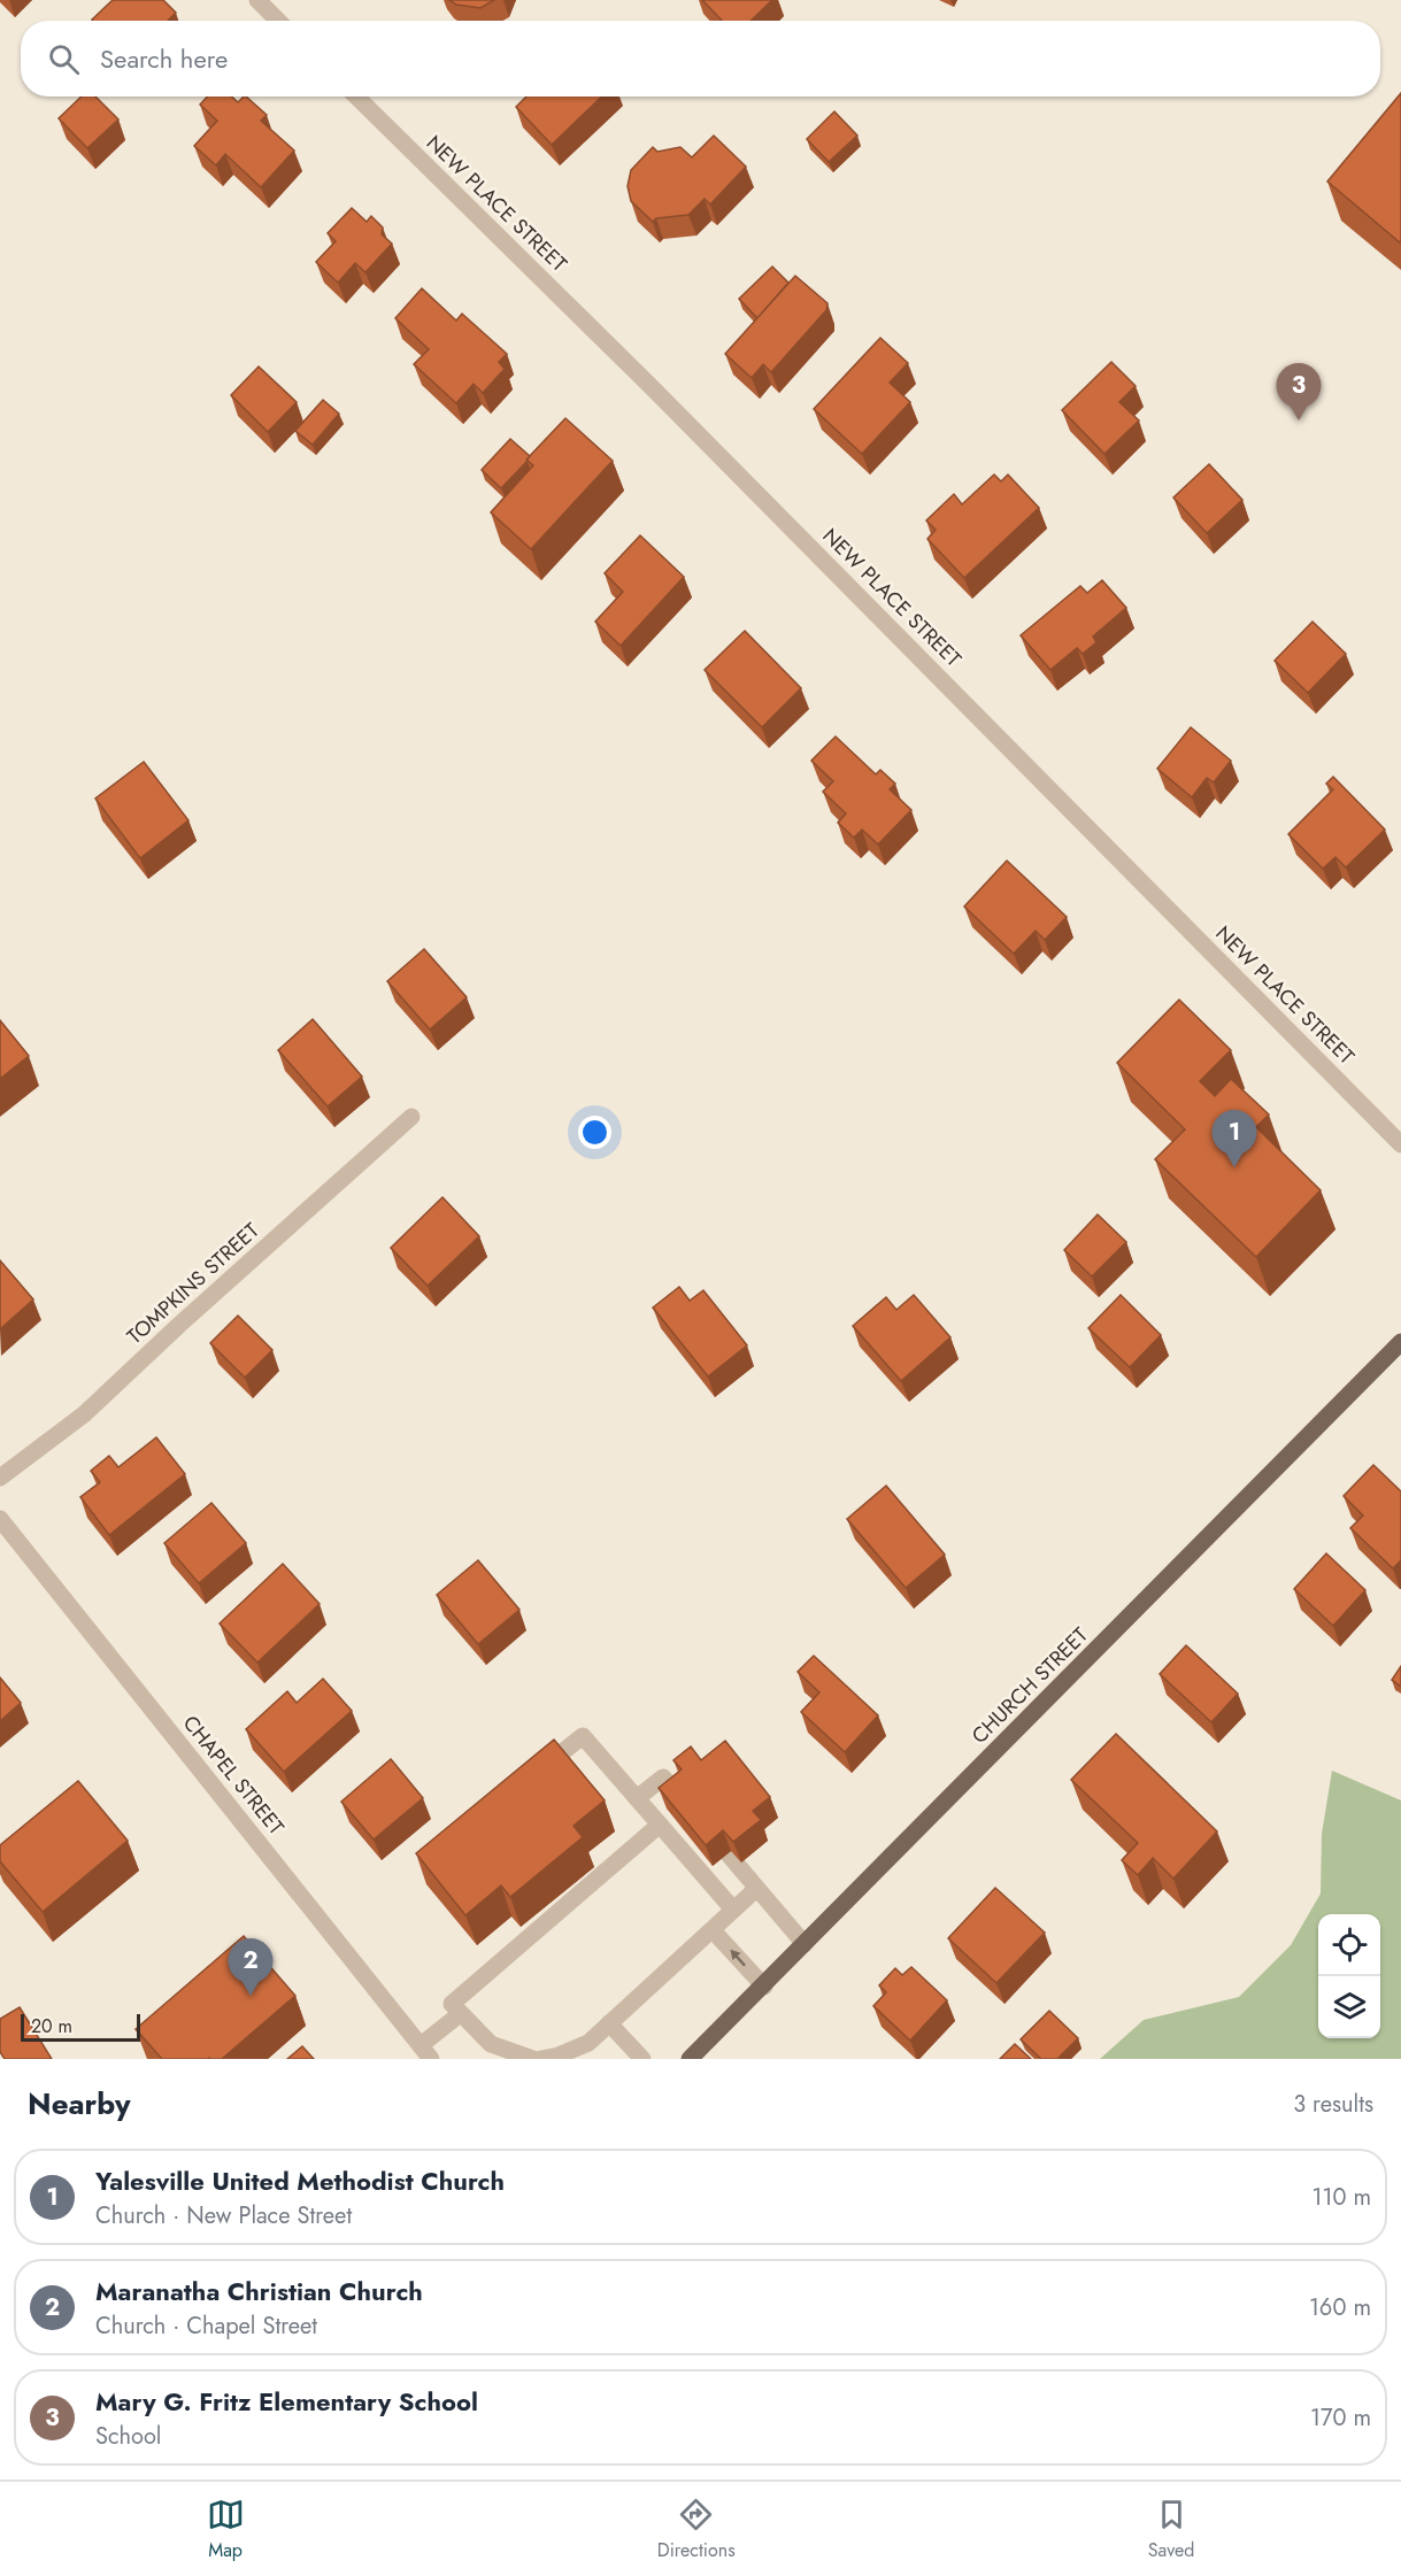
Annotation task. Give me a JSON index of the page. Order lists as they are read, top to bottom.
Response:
{
  "streets": {
    "main road": ["CHURCH STREET"],
    "street": ["NEW PLACE STREET", "TOMPKINS STREET", "CHAPEL STREET"]
  },
  "scale_bar": "20 m",
  "page": {
    "search": "Search here",
    "pins": ["3", "1", "2"],
    "scale": "20 m",
    "heading": ["Nearby", "3 results"],
    "list": [
      {
        "mark": "1",
        "name": "Yalesville United Methodist Church",
        "note": "Church · New Place Street",
        "value": "110 m"
      },
      {
        "mark": "2",
        "name": "Maranatha Christian Church",
        "note": "Church · Chapel Street",
        "value": "160 m"
      },
      {
        "mark": "3",
        "name": "Mary G. Fritz Elementary School",
        "note": "School",
        "value": "170 m"
      }
    ],
    "nav": ["Map", "Directions", "Saved"]
  }
}
